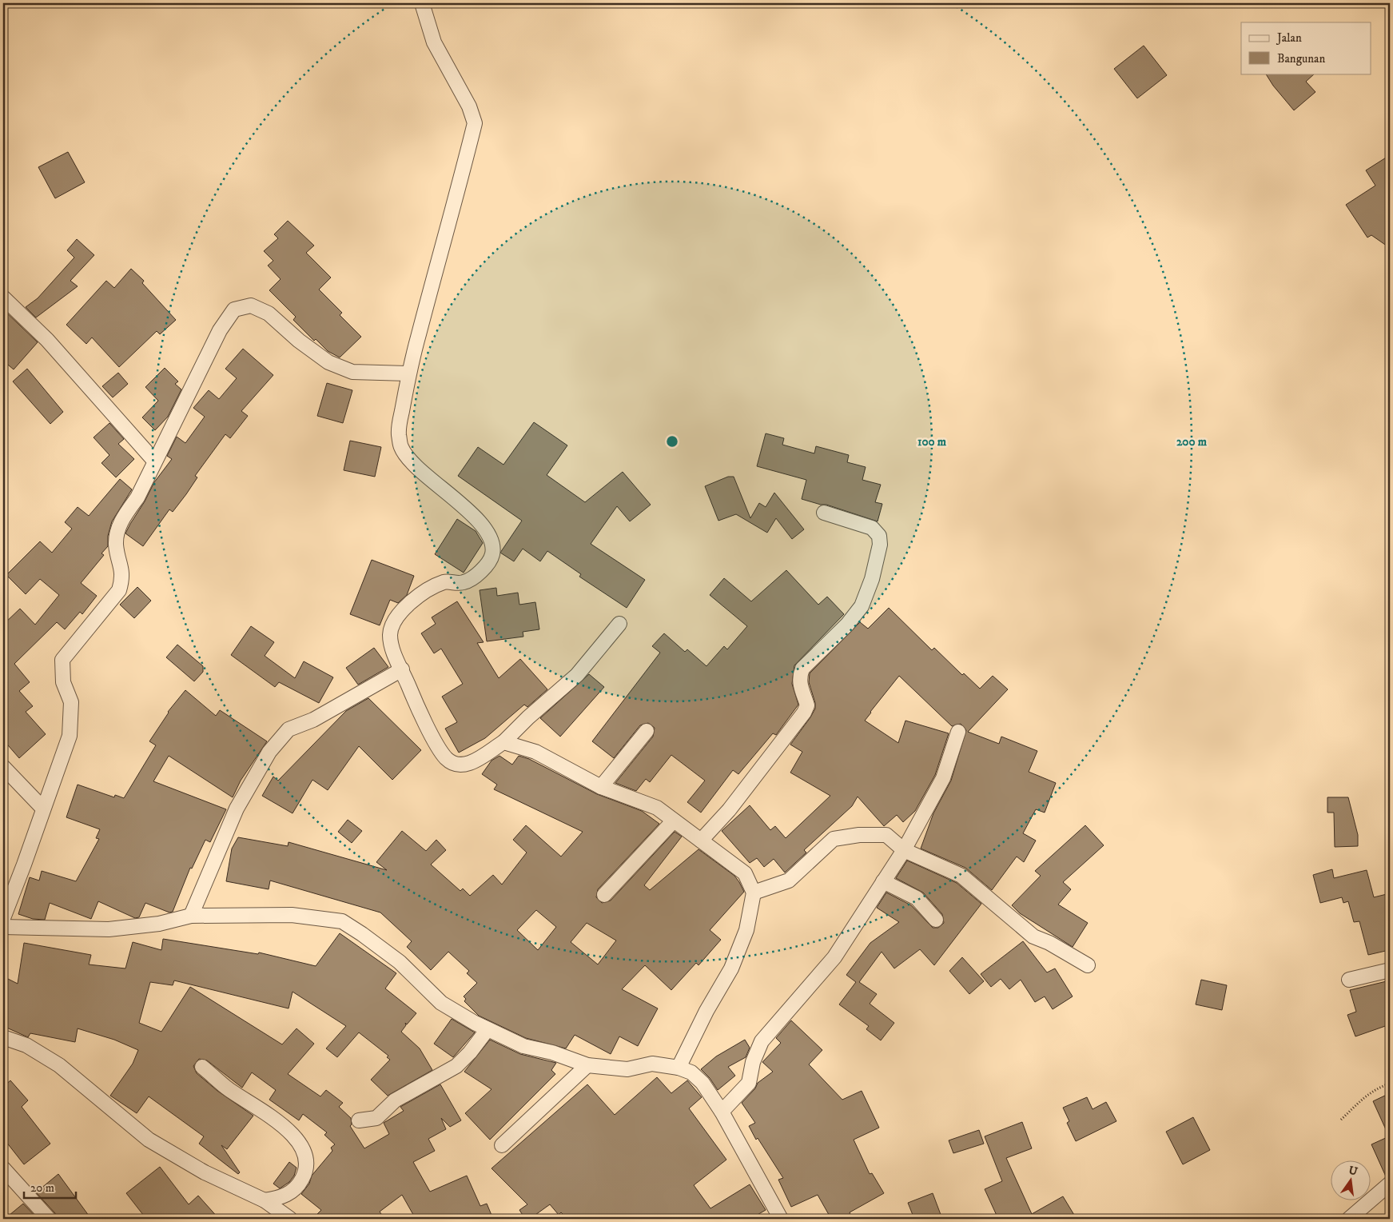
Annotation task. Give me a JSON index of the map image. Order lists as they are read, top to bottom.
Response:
{
  "legend": ["Jalan", "Bangunan"],
  "scale_bar": "20 m",
  "north": "top",
  "rings": ["100 m", "200 m"]
}
